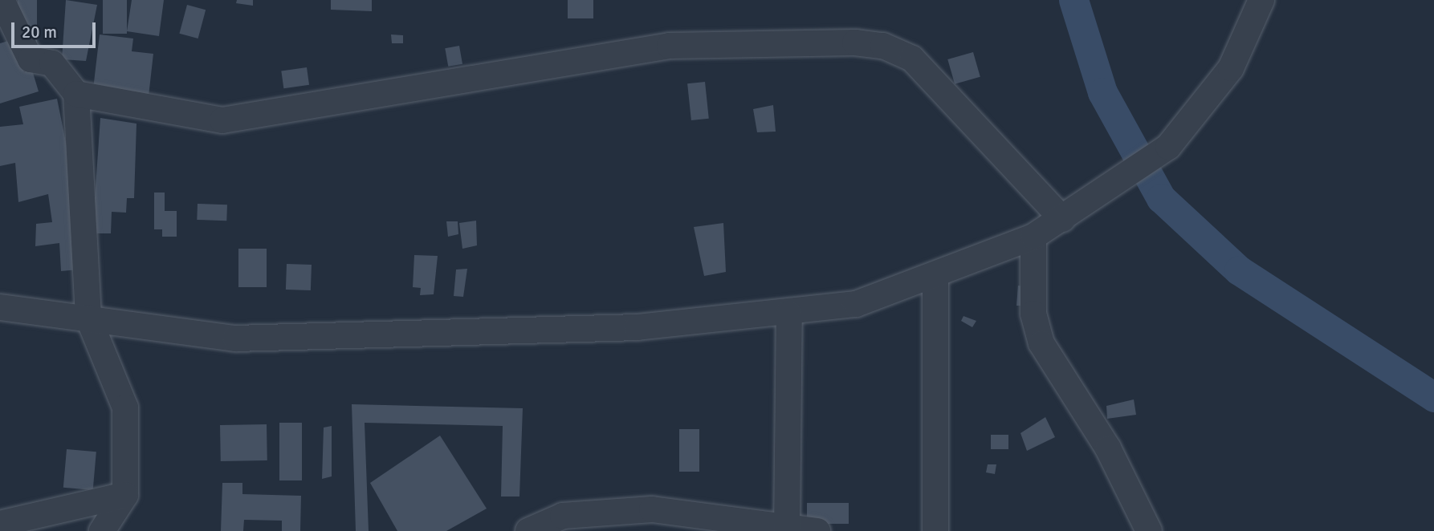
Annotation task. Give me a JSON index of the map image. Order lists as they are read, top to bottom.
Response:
{
  "scale_bar": "20 m"
}
